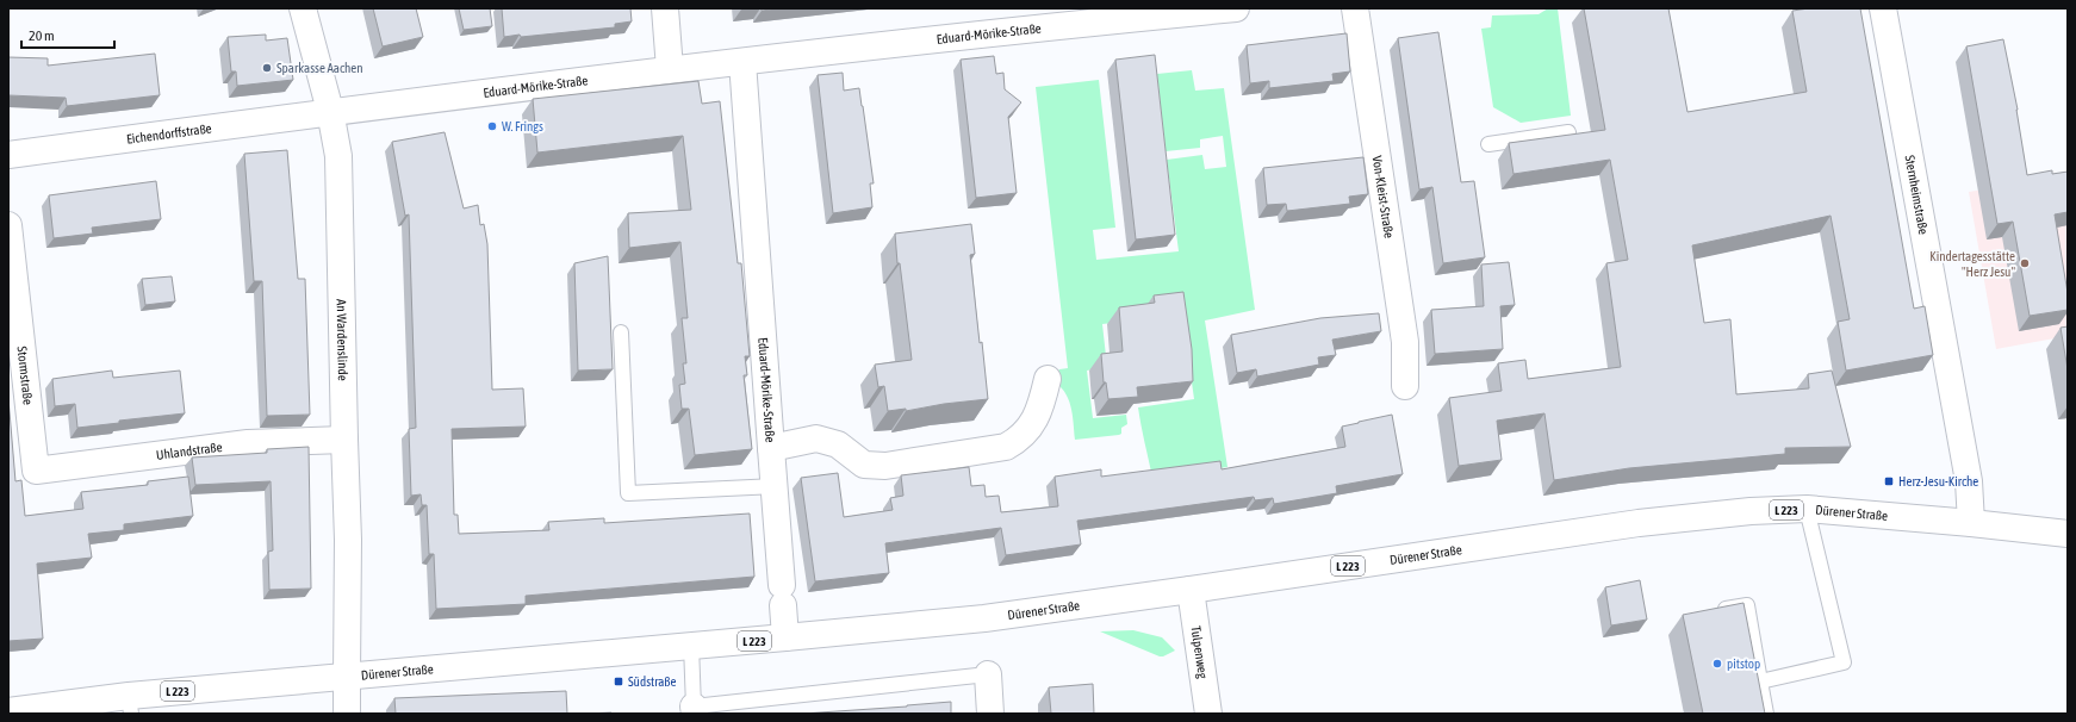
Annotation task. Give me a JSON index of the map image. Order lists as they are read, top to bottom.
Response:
{
  "streets": {
    "street": [
      "Eduard-Mörike-Straße",
      "Eichendorffstraße",
      "Sternheimstraße",
      "Von-Kleist-Straße",
      "An Wardenslinde",
      "Stormstraße",
      "Uhlandstraße",
      "L 223",
      "Dürener Straße",
      "Tulpenweg"
    ]
  },
  "crossings": [
    ["Eduard-Mörike-Straße", "Eichendorffstraße"],
    ["Eduard-Mörike-Straße", "An Wardenslinde"],
    ["Eichendorffstraße", "An Wardenslinde"],
    ["Sternheimstraße", "Dürener Straße"],
    ["An Wardenslinde", "Uhlandstraße"],
    ["An Wardenslinde", "Dürener Straße"],
    ["Stormstraße", "Uhlandstraße"],
    ["Dürener Straße", "Tulpenweg"]
  ],
  "places": {
    "other": [
      "Sparkasse Aachen",
      "W. Frings",
      "Kindertagesstätte \"Herz Jesu\"",
      "pitstop"
    ],
    "transit": ["Herz-Jesu-Kirche", "Südstraße"]
  },
  "scale_bar": "20 m"
}
